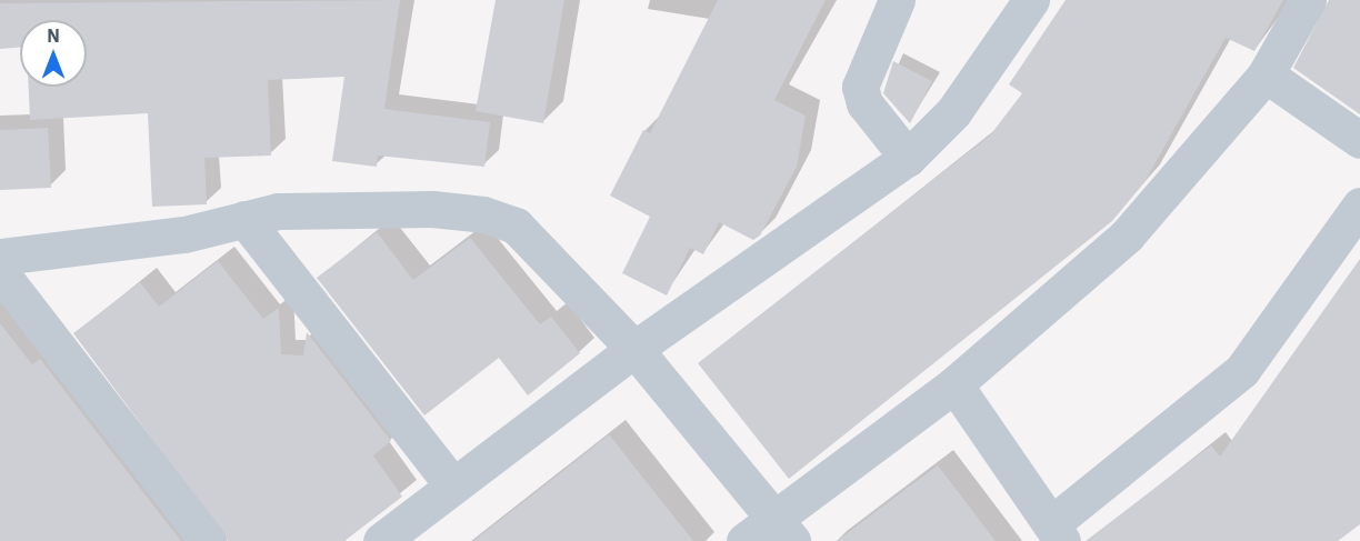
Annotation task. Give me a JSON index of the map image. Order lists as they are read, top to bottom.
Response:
{
  "north": "top"
}
